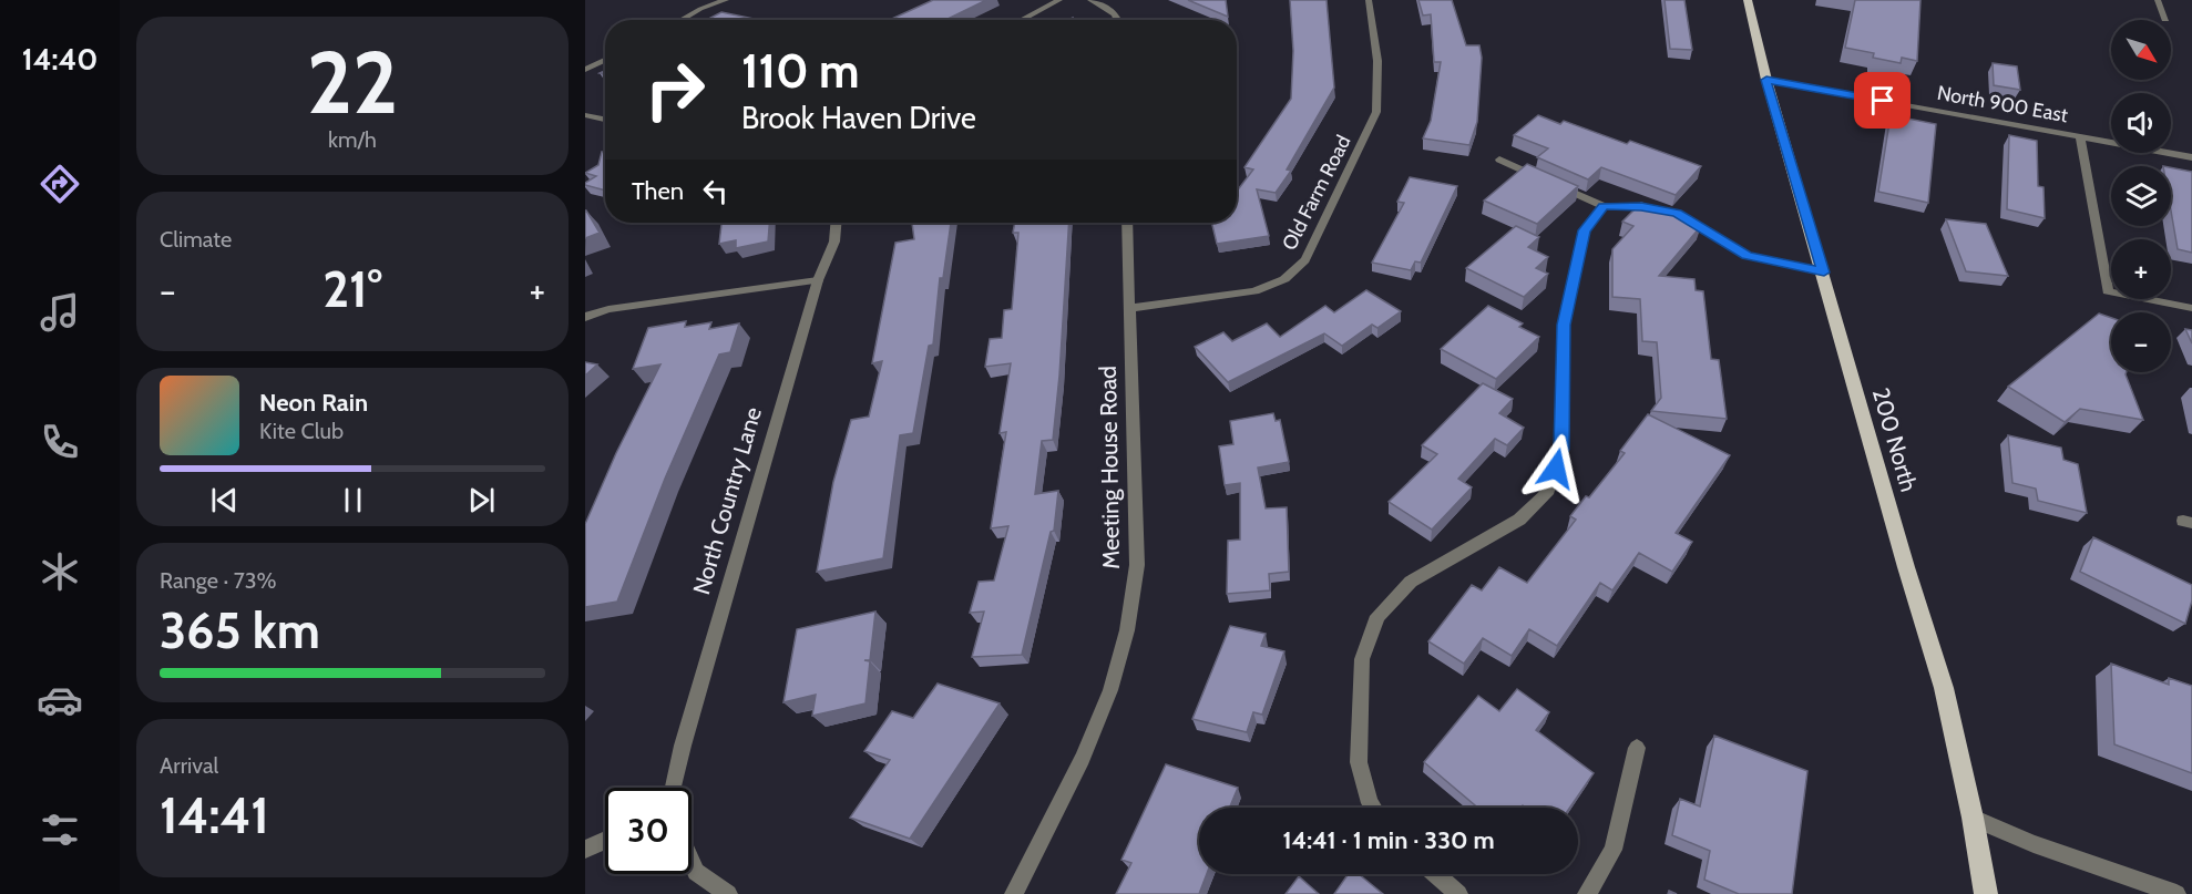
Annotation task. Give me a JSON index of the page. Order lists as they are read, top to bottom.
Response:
{
  "streets": {
    "main road": ["200 North"],
    "street": [
      "North 900 East",
      "Old Farm Road",
      "Meeting House Road",
      "North Country Lane"
    ]
  },
  "crossings": [
    ["North 900 East", "200 North"],
    ["Old Farm Road", "Meeting House Road"]
  ],
  "north": "bottom right",
  "page": {
    "tabs": "14:40",
    "tile": [
      ["22", "km/h"],
      "Climate",
      ["Range · 73%", "365 km"],
      ["Arrival", "14:41"]
    ],
    "map_buttons": ["+", "−"],
    "turn": ["110 m", "Brook Haven Drive"],
    "then": "Then",
    "heat": ["−", "21°", "+"],
    "song": ["Neon Rain", "Kite Club"],
    "limit": "30",
    "trip": "14:41 · 1 min · 330 m"
  }
}
